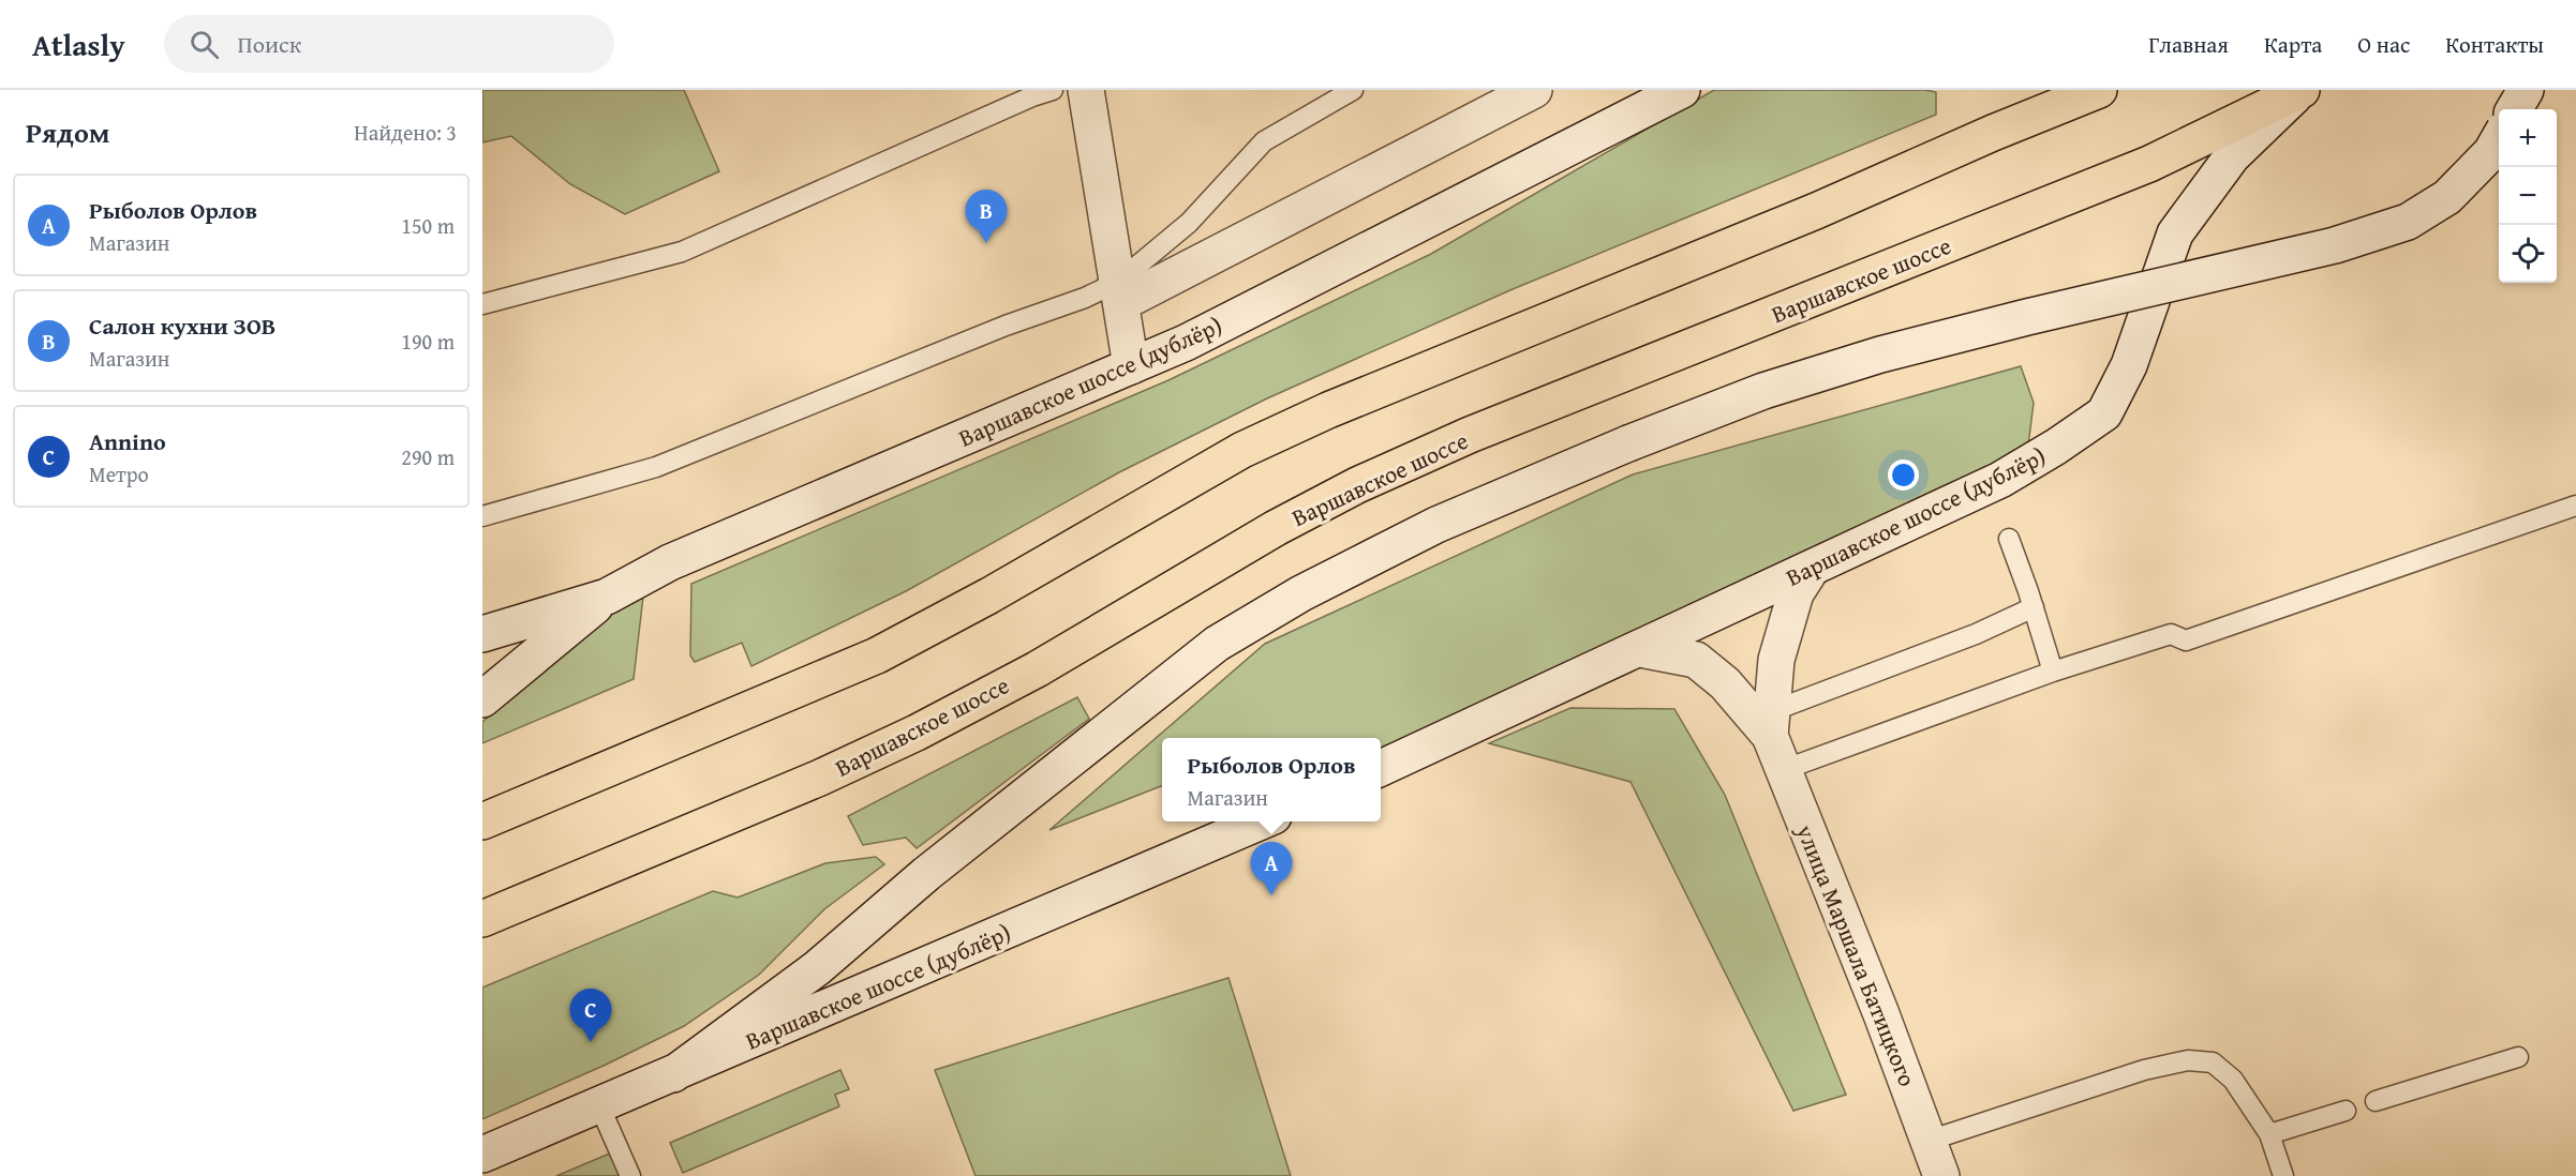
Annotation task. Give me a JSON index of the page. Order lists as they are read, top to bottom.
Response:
{
  "streets": {
    "main road": ["Варшавское шоссе", "Варшавское шоссе (дублёр)", "улица Маршала Батицкого"]
  },
  "crossings": [
    ["Варшавское шоссе", "Варшавское шоссе (дублёр)"],
    ["Варшавское шоссе (дублёр)", "улица Маршала Батицкого"]
  ],
  "page": {
    "header": "Atlasly",
    "search": "Поиск",
    "nav": [
      "Главная",
      "Карта",
      "О нас",
      "Контакты"
    ],
    "heading": ["Рядом", "Найдено: 3"],
    "map_buttons": ["+", "−"],
    "list": [
      {
        "mark": "A",
        "name": "Рыболов Орлов",
        "note": "Магазин",
        "value": "150 m"
      },
      {
        "mark": "B",
        "name": "Салон кухни ЗОВ",
        "note": "Магазин",
        "value": "190 m"
      },
      {
        "mark": "C",
        "name": "Annino",
        "note": "Метро",
        "value": "290 m"
      }
    ],
    "pins": ["B", "A", "C"],
    "popup": ["Рыболов Орлов", "Магазин"]
  }
}
